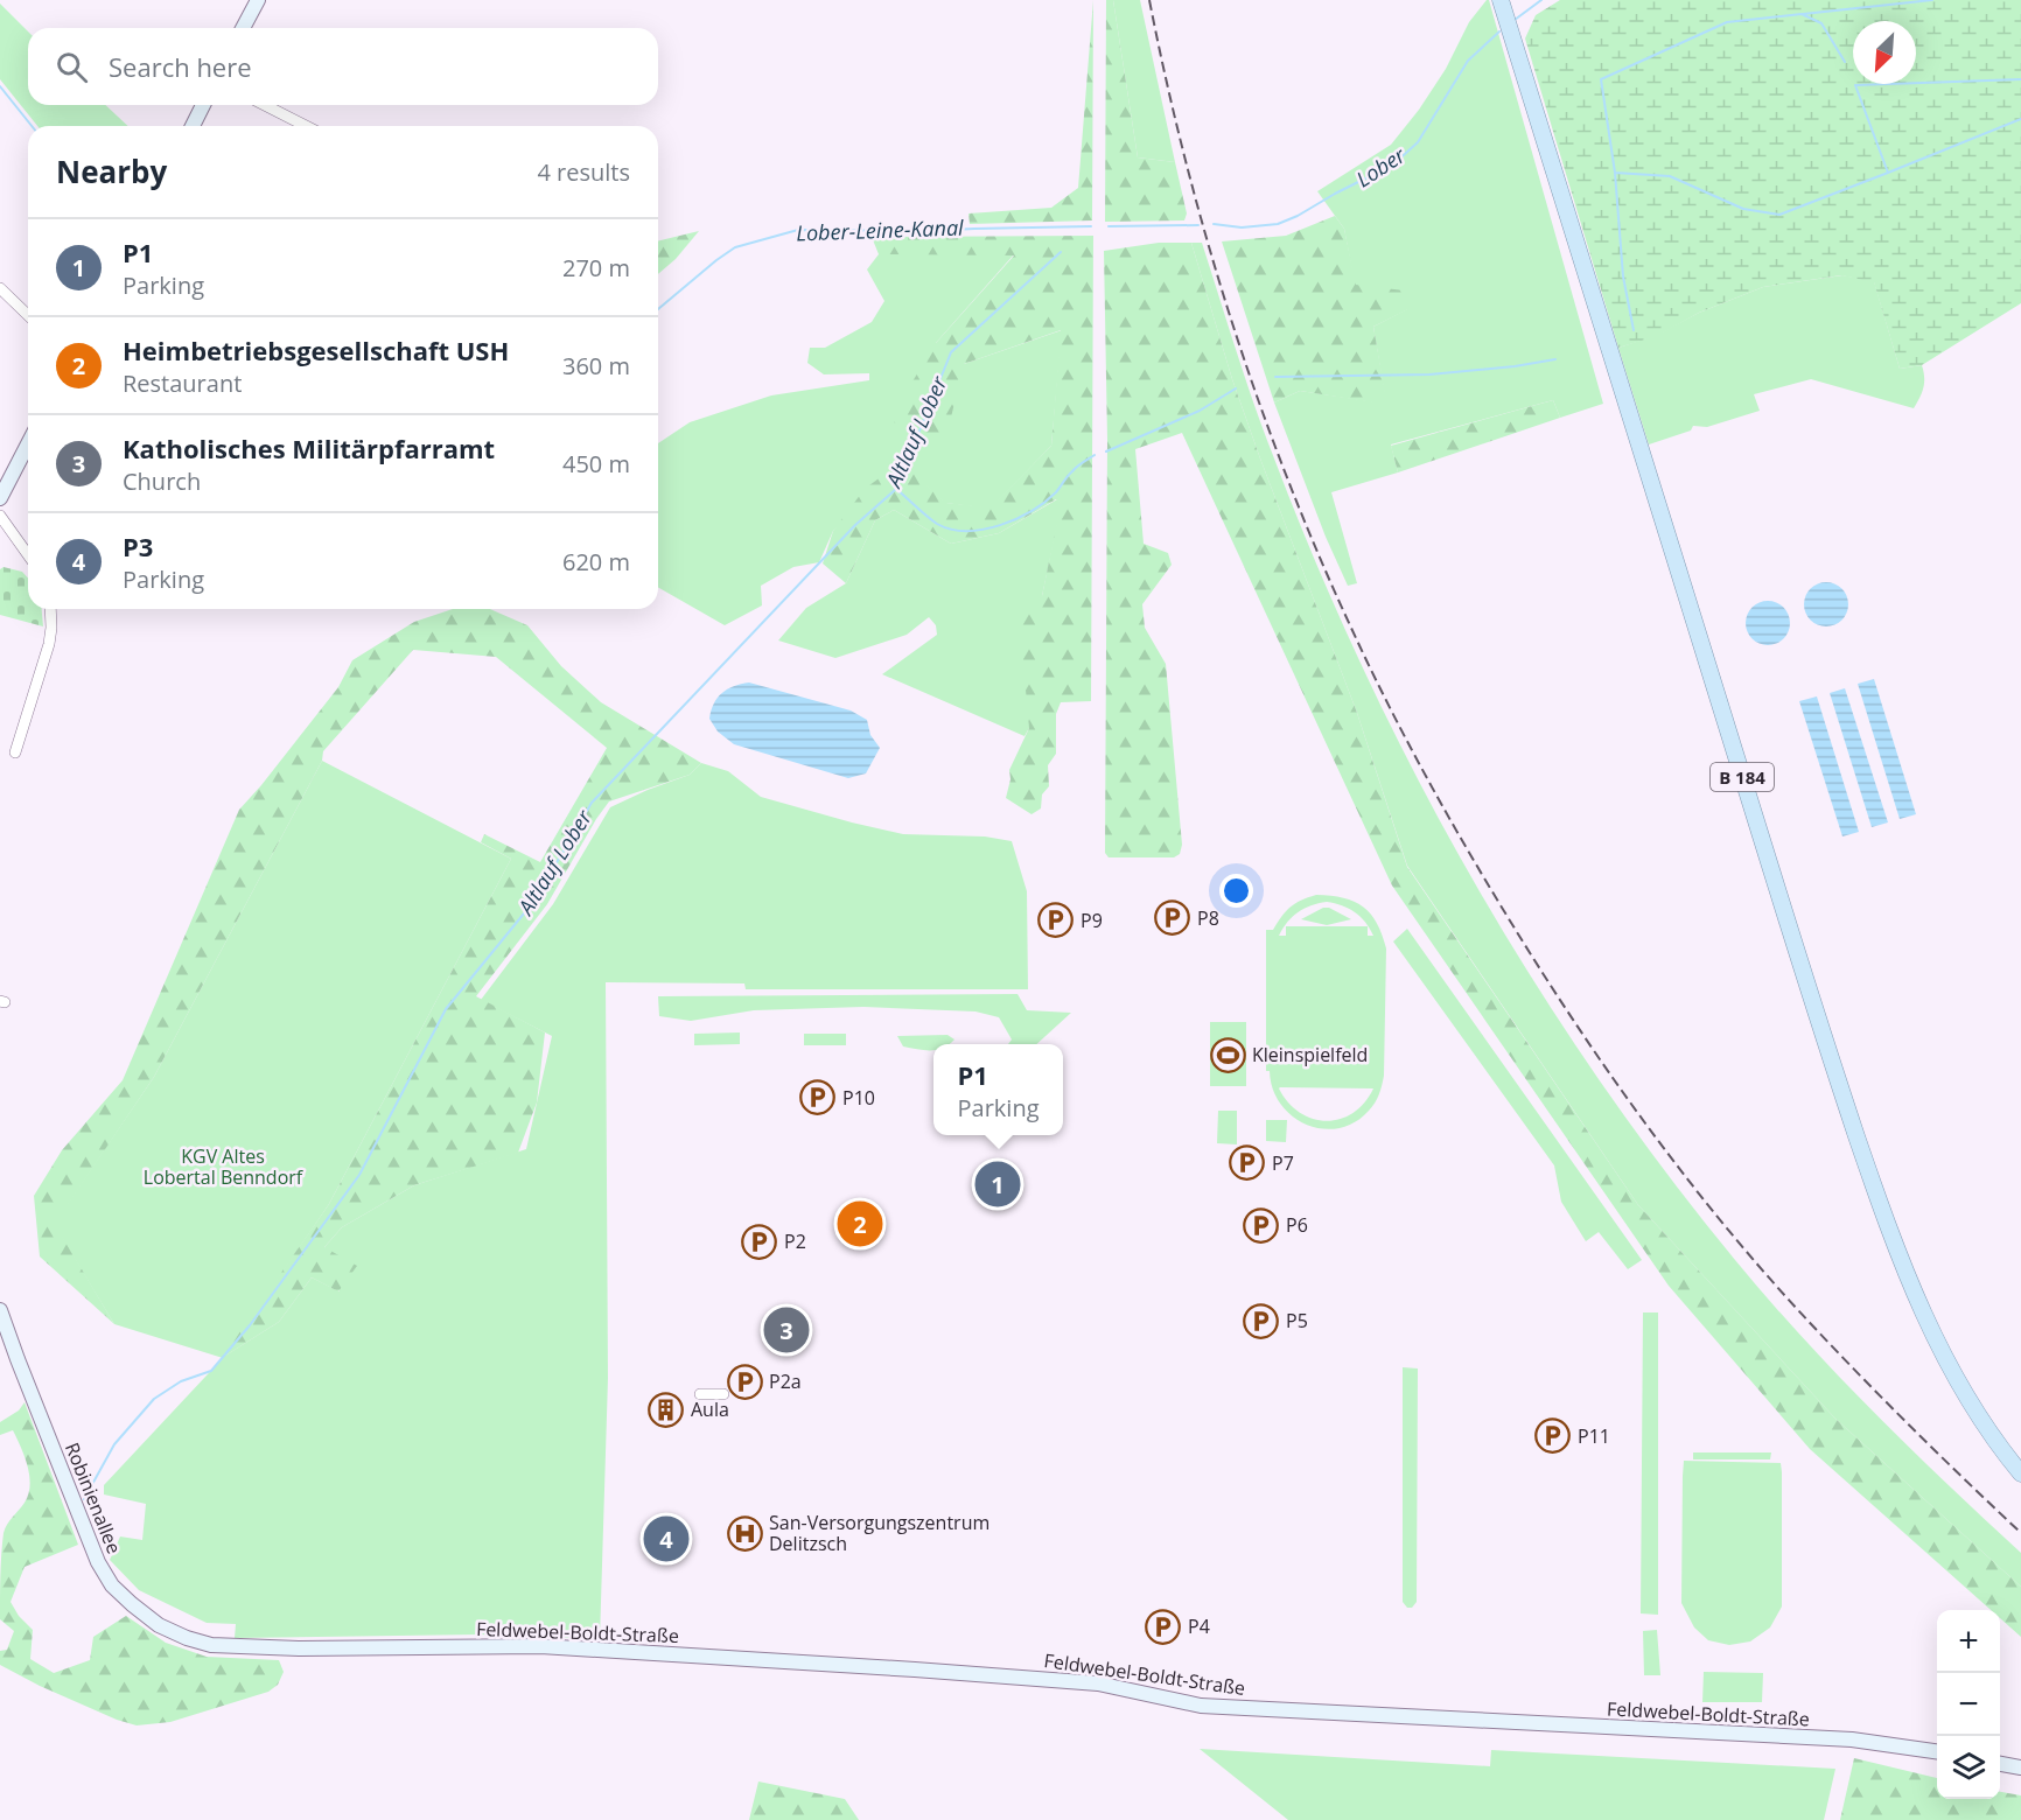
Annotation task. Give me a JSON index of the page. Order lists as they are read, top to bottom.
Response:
{
  "streets": {
    "main road": ["B 184"],
    "street": ["Robinienallee", "Feldwebel-Boldt-Straße"]
  },
  "crossings": [
    ["Robinienallee", "Feldwebel-Boldt-Straße"]
  ],
  "water": ["Lober", "Lober-Leine-Kanal", "Altlauf Lober"],
  "parks": ["KGV Altes Lobertal Benndorf"],
  "places": {
    "parking": [
      "P8",
      "P9",
      "P10",
      "P7",
      "P6",
      "P2",
      "P5",
      "P2a",
      "P11",
      "P4"
    ],
    "sports": ["Kleinspielfeld"],
    "building": ["Aula"],
    "hospital": ["San-Versorgungszentrum Delitzsch"]
  },
  "north": "bottom left",
  "page": {
    "search": "Search here",
    "heading": ["Nearby", "4 results"],
    "list": [
      {
        "mark": "1",
        "name": "P1",
        "note": "Parking",
        "value": "270 m"
      },
      {
        "mark": "2",
        "name": "Heimbetriebsgesellschaft USH",
        "note": "Restaurant",
        "value": "360 m"
      },
      {
        "mark": "3",
        "name": "Katholisches Militärpfarramt",
        "note": "Church",
        "value": "450 m"
      },
      {
        "mark": "4",
        "name": "P3",
        "note": "Parking",
        "value": "620 m"
      }
    ],
    "popup": ["P1", "Parking"],
    "pins": [
      "1",
      "2",
      "3",
      "4"
    ],
    "map_buttons": ["+", "−"]
  }
}
